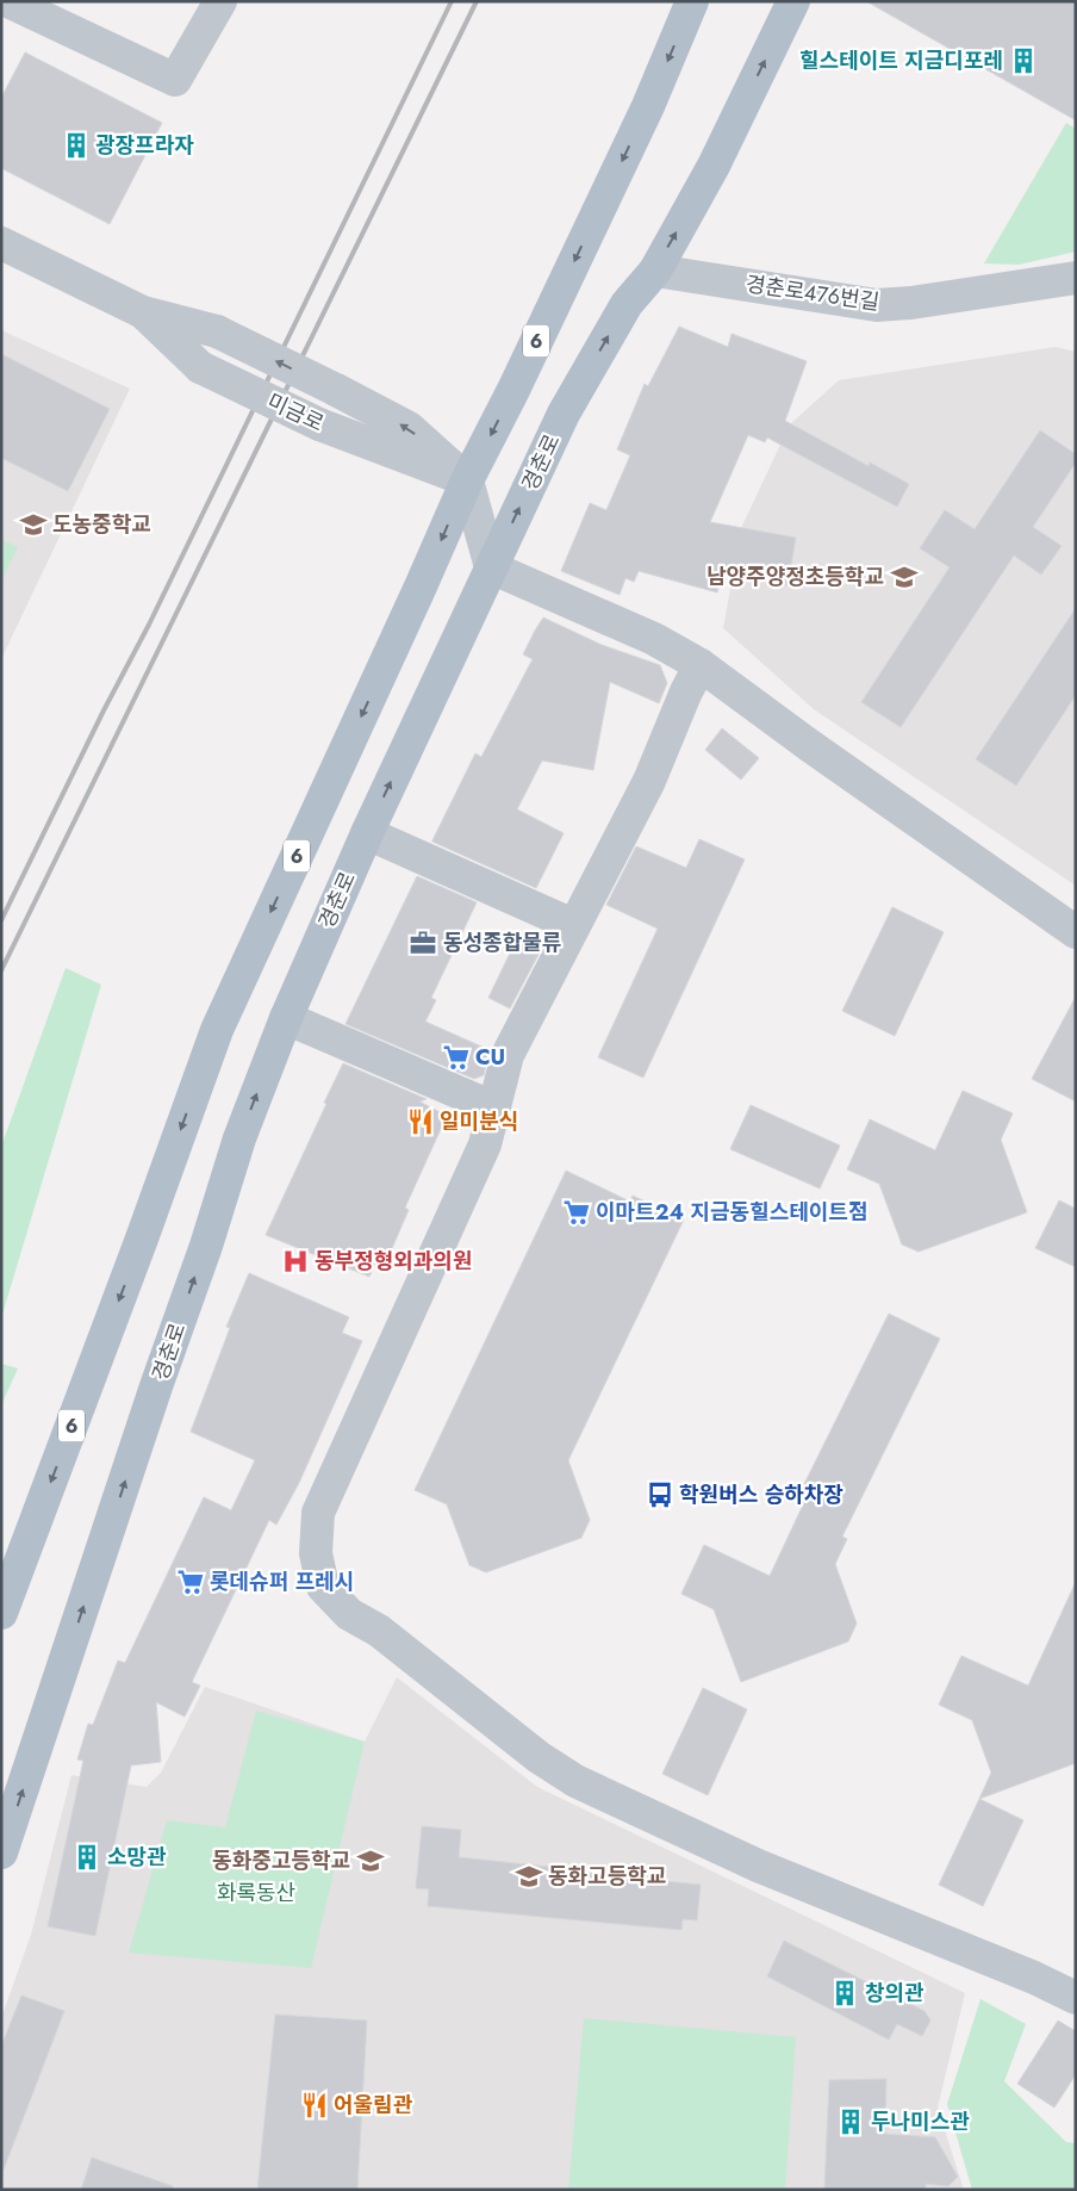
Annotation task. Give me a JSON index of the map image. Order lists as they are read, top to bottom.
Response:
{
  "streets": {
    "main road": ["6", "경춘로"],
    "street": ["경춘로476번길", "미금로"]
  },
  "crossings": [
    ["경춘로476번길", "경춘로"],
    ["6", "미금로"]
  ],
  "parks": ["화록동산"],
  "places": {
    "building": [
      "힐스테이트 지금디포레",
      "광장프라자",
      "소망관",
      "창의관",
      "두나미스관"
    ],
    "school or university": [
      "도농중학교",
      "남양주양정초등학교",
      "동화중고등학교",
      "동화고등학교"
    ],
    "office": ["동성종합물류"],
    "supermarket": ["CU", "이마트24 지금동힐스테이트점", "롯데슈퍼 프레시"],
    "restaurant": ["일미분식", "어울림관"],
    "hospital": ["동부정형외과의원"],
    "bus stop": ["학원버스 승하차장"]
  }
}
